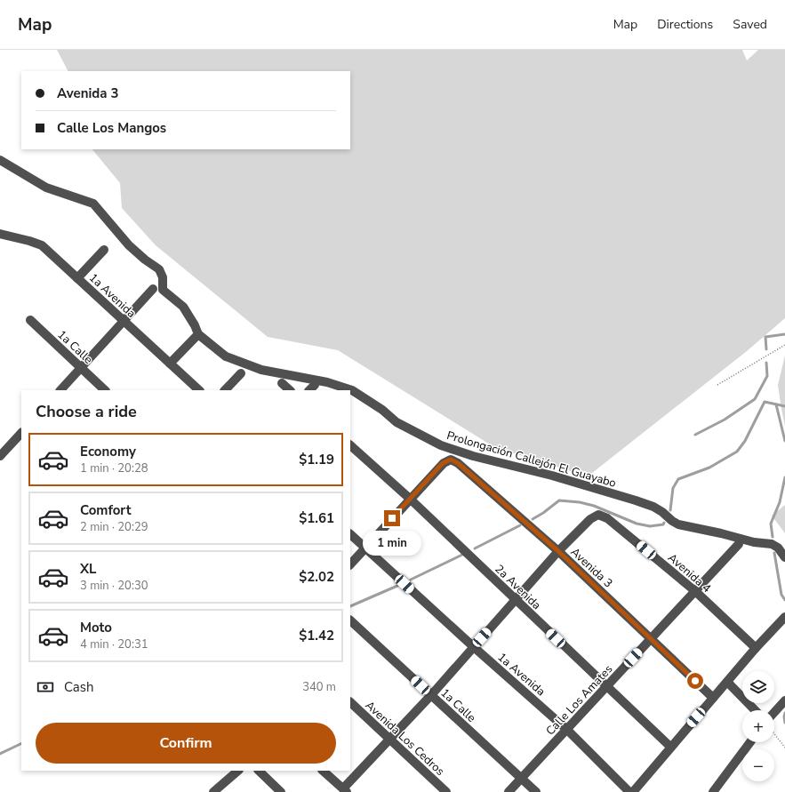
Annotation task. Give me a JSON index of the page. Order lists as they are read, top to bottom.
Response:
{
  "streets": {
    "street": [
      "1a Avenida",
      "1a Calle",
      "Prolongación Callejón El Guayabo",
      "Avenida 3",
      "Avenida 4",
      "2a Avenida",
      "Calle Los Amates",
      "Avenida Los Cedros"
    ]
  },
  "crossings": [
    ["1a Avenida", "Calle Los Amates"],
    ["1a Calle", "Calle Los Amates"],
    ["Avenida 3", "Avenida 4"],
    ["Avenida 3", "2a Avenida"],
    ["Avenida 3", "Calle Los Amates"],
    ["Avenida 4", "Calle Los Amates"],
    ["2a Avenida", "Calle Los Amates"]
  ],
  "page": {
    "header": "Map",
    "nav": ["Map", "Directions", "Saved"],
    "banner": ["Avenida 3", "Calle Los Mangos"],
    "heading": "Choose a ride",
    "list": [
      {
        "name": "Economy",
        "note": "1 min · 20:28",
        "value": "$1.19"
      },
      {
        "name": "Comfort",
        "note": "2 min · 20:29",
        "value": "$1.61"
      },
      {
        "name": "XL",
        "note": "3 min · 20:30",
        "value": "$2.02"
      },
      {
        "name": "Moto",
        "note": "4 min · 20:31",
        "value": "$1.42"
      }
    ],
    "bubble": "1 min",
    "pay": ["Cash", "340 m"],
    "map_buttons": ["+", "−"],
    "buttons": "Confirm"
  }
}
